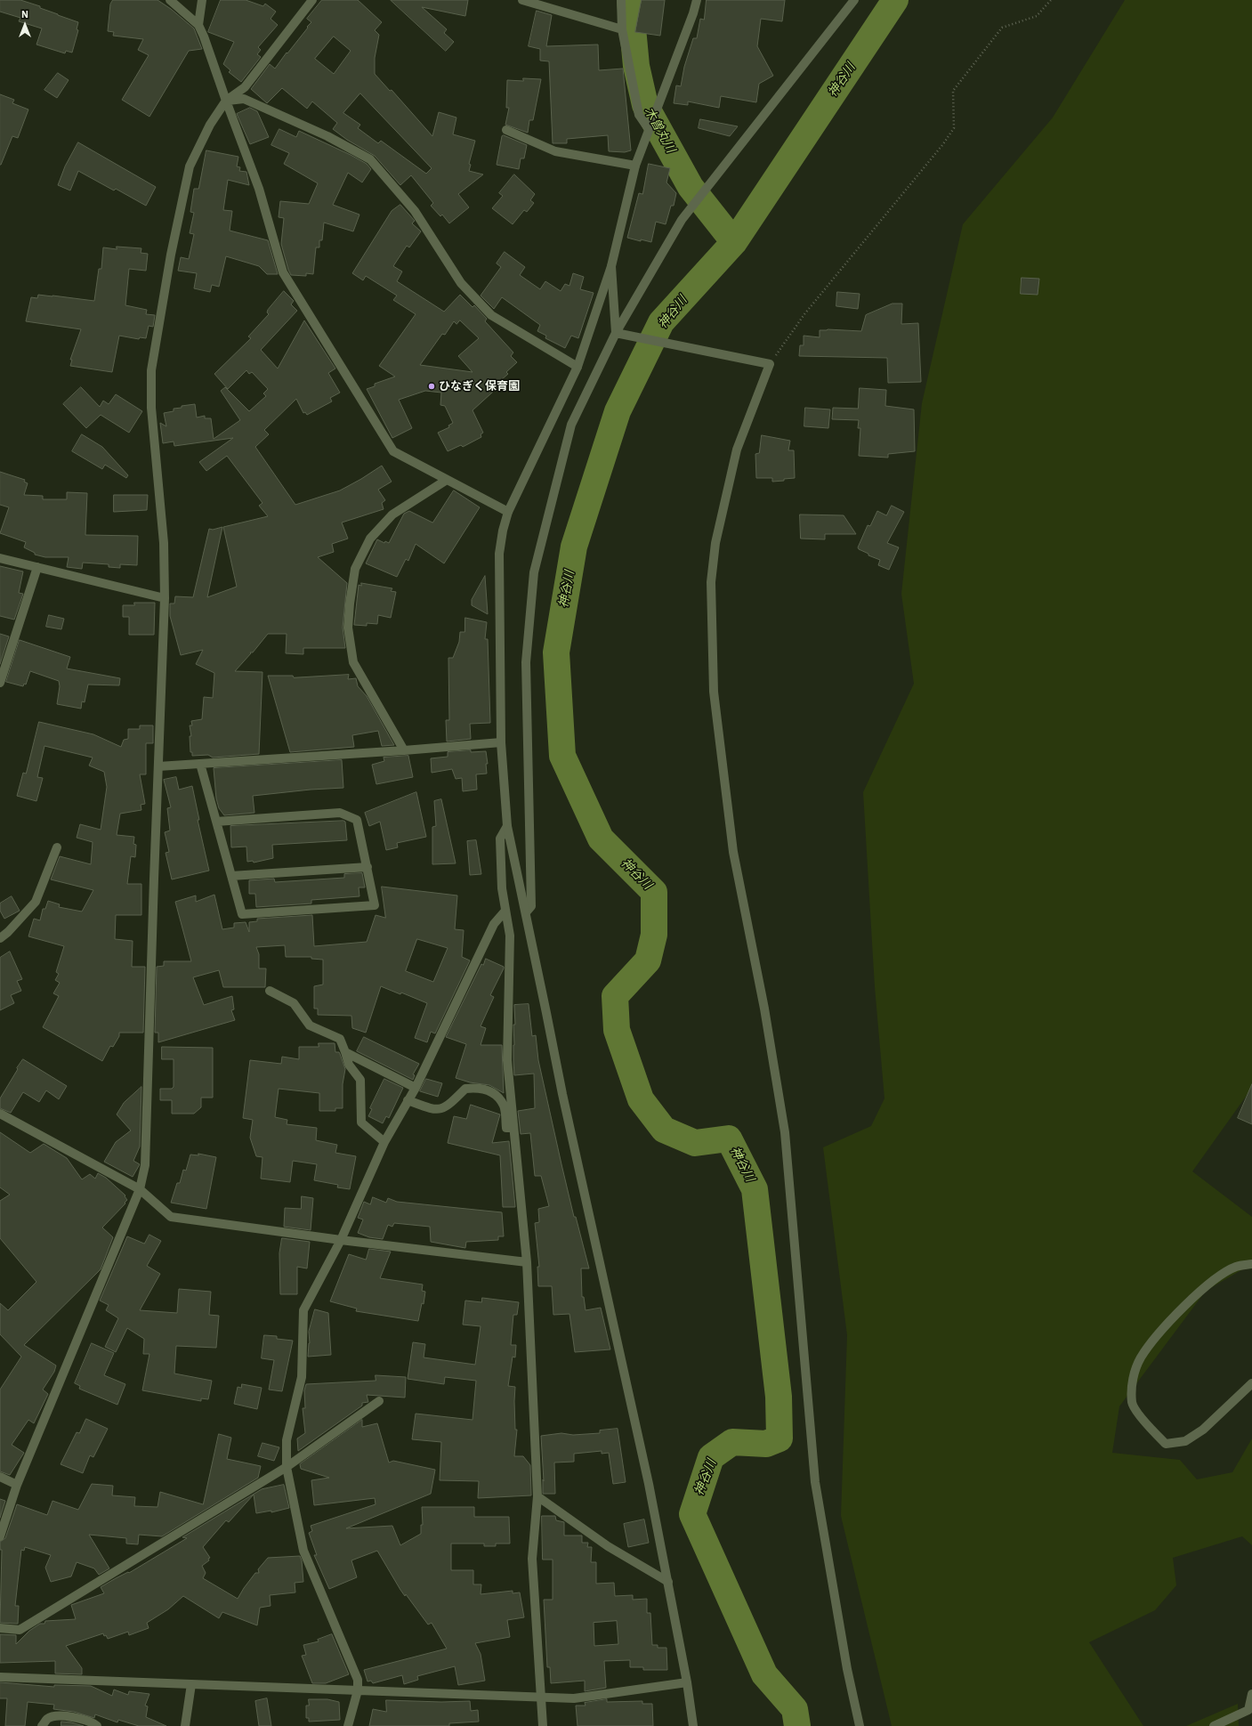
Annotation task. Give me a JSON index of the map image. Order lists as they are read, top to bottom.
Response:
{
  "water": ["神谷川", "木曽丸川"],
  "places": ["ひなぎく保育園"],
  "north": "top"
}
